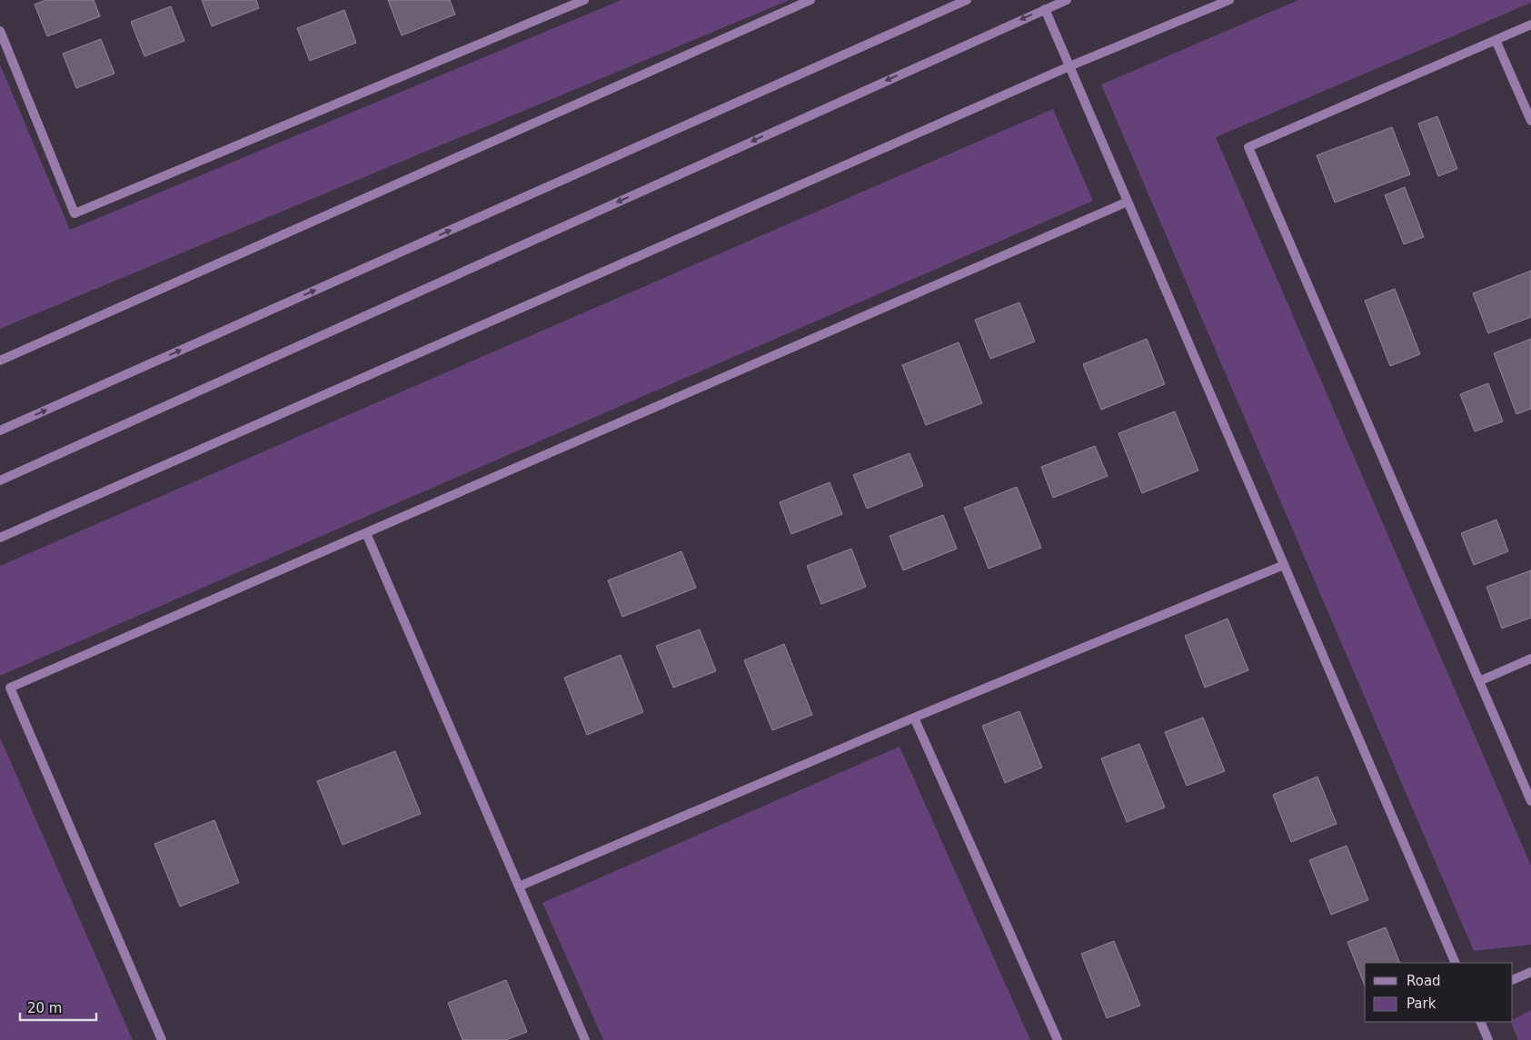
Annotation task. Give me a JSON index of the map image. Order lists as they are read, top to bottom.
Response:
{
  "legend": ["Road", "Park"],
  "scale_bar": "20 m"
}
